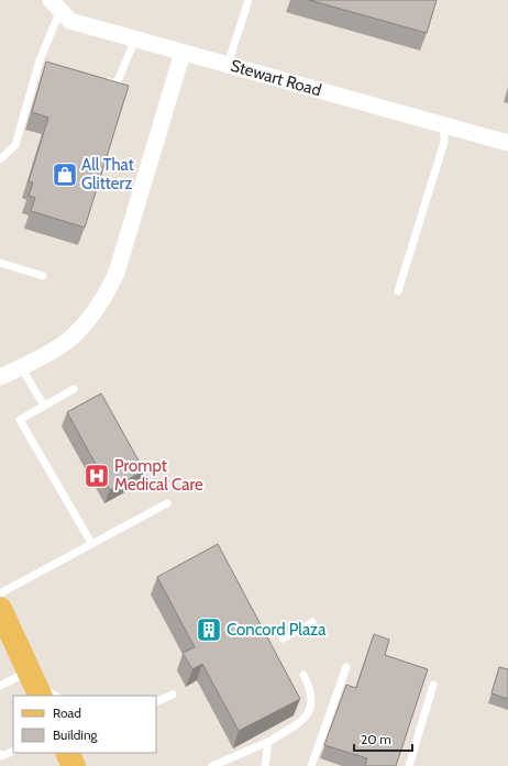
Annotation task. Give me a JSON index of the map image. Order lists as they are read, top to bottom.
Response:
{
  "streets": {
    "street": ["Stewart Road"]
  },
  "places": {
    "shop": ["All That Glitterz"],
    "hospital": ["Prompt Medical Care"],
    "building": ["Concord Plaza"]
  },
  "legend": ["Road", "Building"],
  "scale_bar": "20 m"
}
